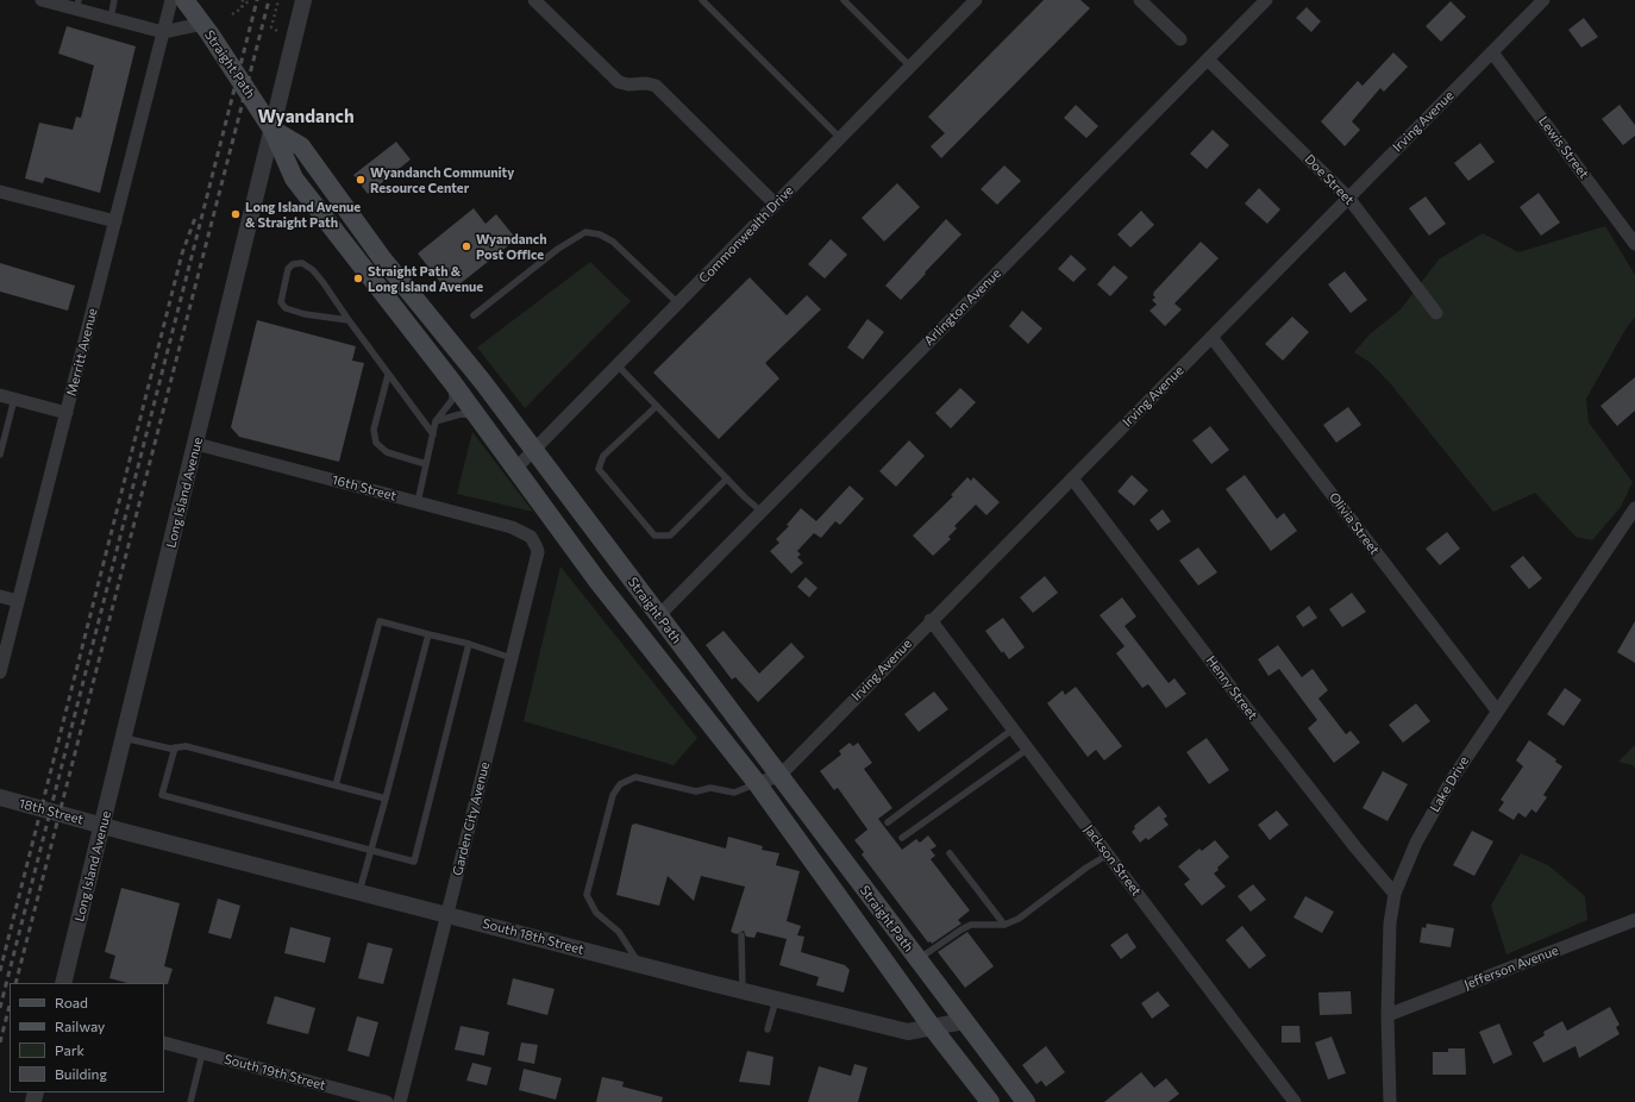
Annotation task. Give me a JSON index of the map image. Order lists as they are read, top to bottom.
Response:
{
  "streets": {
    "main road": ["Straight Path"],
    "street": [
      "Irving Avenue",
      "Lewis Street",
      "Doe Street",
      "Commonwealth Drive",
      "Arlington Avenue",
      "Merritt Avenue",
      "16th Street",
      "Long Island Avenue",
      "Olivia Street",
      "Henry Street",
      "Lake Drive",
      "18th Street",
      "Garden City Avenue",
      "Jackson Street",
      "South 18th Street",
      "Jefferson Avenue",
      "South 19th Street"
    ]
  },
  "crossings": [
    ["Straight Path", "Irving Avenue"],
    ["Straight Path", "Commonwealth Drive"],
    ["Straight Path", "Arlington Avenue"],
    ["Straight Path", "Long Island Avenue"],
    ["Straight Path", "South 18th Street"],
    ["Irving Avenue", "Lewis Street"],
    ["Irving Avenue", "Doe Street"],
    ["Irving Avenue", "Olivia Street"],
    ["Irving Avenue", "Henry Street"],
    ["Irving Avenue", "Jackson Street"],
    ["Doe Street", "Arlington Avenue"],
    ["16th Street", "Long Island Avenue"],
    ["16th Street", "Garden City Avenue"],
    ["Long Island Avenue", "18th Street"],
    ["Long Island Avenue", "South 18th Street"],
    ["Olivia Street", "Lake Drive"],
    ["Henry Street", "Lake Drive"],
    ["Lake Drive", "Jefferson Avenue"],
    ["18th Street", "South 18th Street"],
    ["Garden City Avenue", "South 18th Street"]
  ],
  "districts": ["Wyandanch"],
  "places": [
    "Wyandanch Community Resource Center",
    "Long Island Avenue & Straight Path",
    "Wyandanch Post Office",
    "Straight Path & Long Island Avenue"
  ],
  "legend": [
    "Road",
    "Railway",
    "Park",
    "Building"
  ]
}
